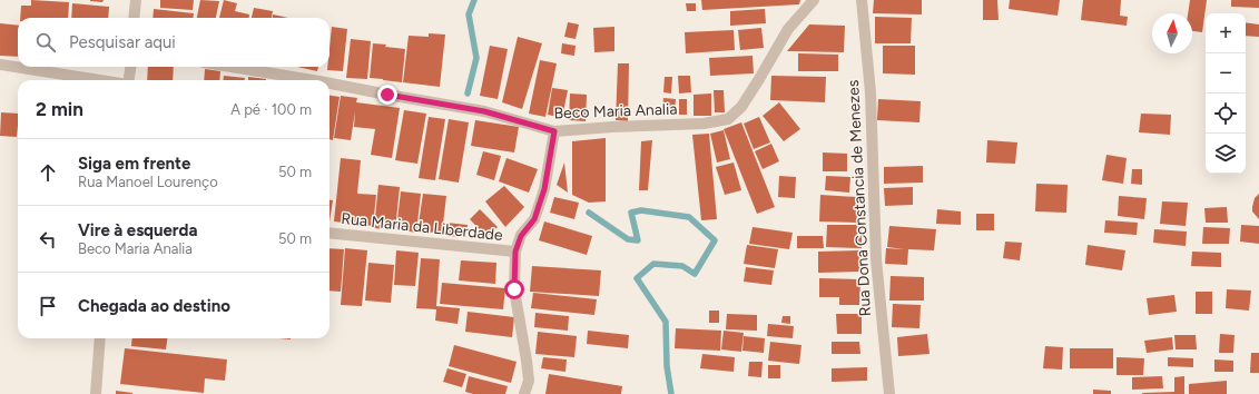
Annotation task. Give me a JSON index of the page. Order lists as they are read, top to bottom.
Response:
{
  "streets": {
    "street": ["Beco Maria Analia", "Rua Dona Constancia de Menezes", "Rua Maria da Liberdade"]
  },
  "north": "top",
  "page": {
    "map_buttons": ["+", "−"],
    "search": "Pesquisar aqui",
    "heading": ["2 min", "A pé · 100 m"],
    "list": [
      ["Siga em frente", "Rua Manoel Lourenço", "50 m"],
      ["Vire à esquerda", "Beco Maria Analia", "50 m"],
      "Chegada ao destino"
    ]
  }
}
